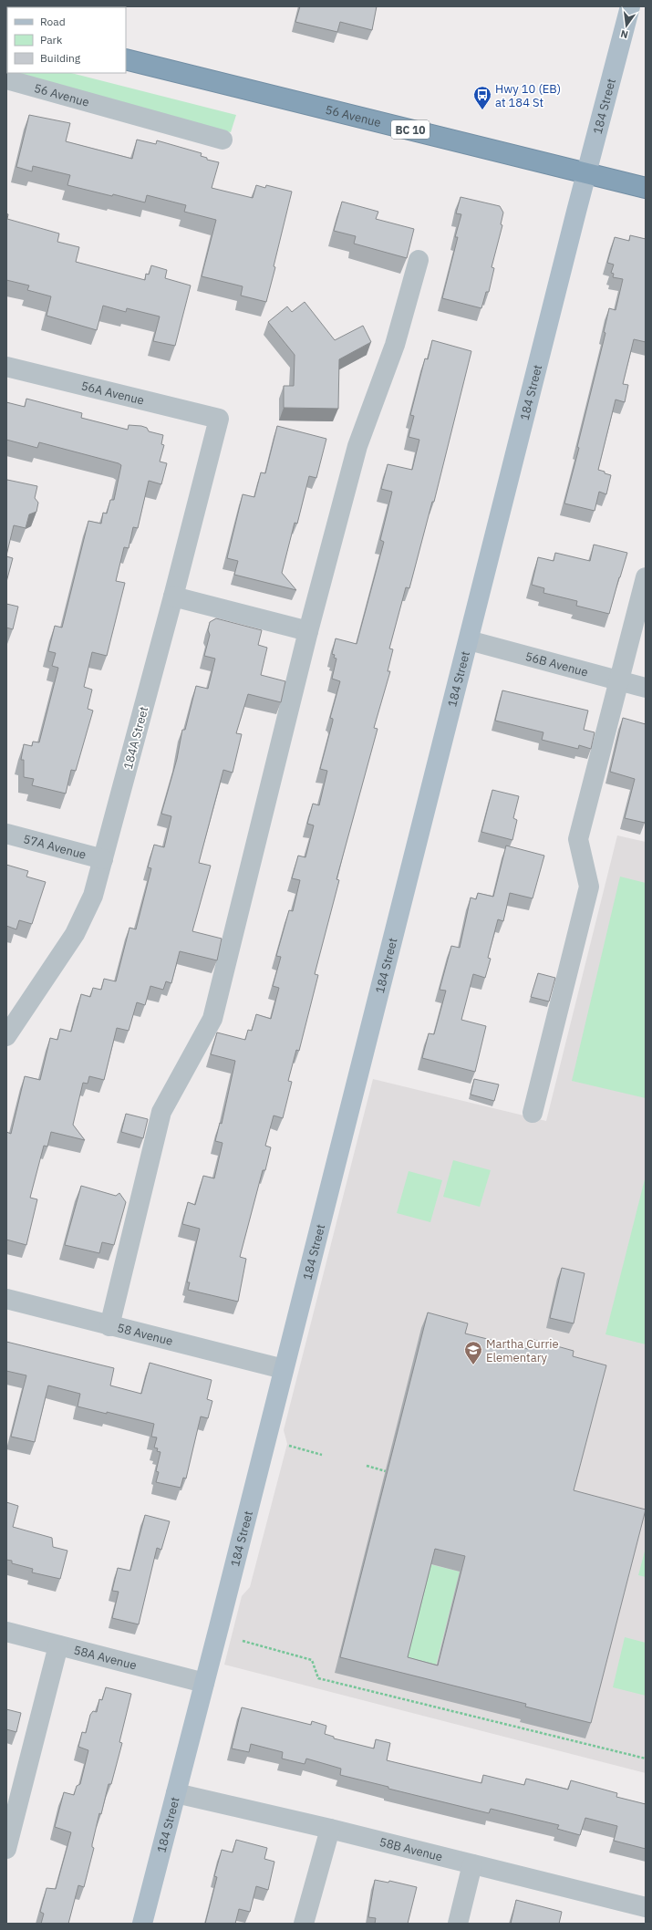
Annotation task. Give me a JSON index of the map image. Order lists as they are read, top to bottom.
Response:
{
  "streets": {
    "highway": ["56 Avenue", "BC 10"],
    "main road": ["184 Street"],
    "street": [
      "56A Avenue",
      "56B Avenue",
      "184A Street",
      "57A Avenue",
      "58 Avenue",
      "58A Avenue",
      "58B Avenue"
    ]
  },
  "crossings": [
    ["56 Avenue", "184 Street"],
    ["184 Street", "56B Avenue"],
    ["184 Street", "58 Avenue"],
    ["184 Street", "58A Avenue"],
    ["184 Street", "58B Avenue"],
    ["56A Avenue", "184A Street"],
    ["184A Street", "57A Avenue"]
  ],
  "places": {
    "bus stop": ["Hwy 10 (EB) at 184 St"],
    "school or university": ["Martha Currie Elementary"]
  },
  "legend": ["Road", "Park", "Building"],
  "north": "bottom"
}
